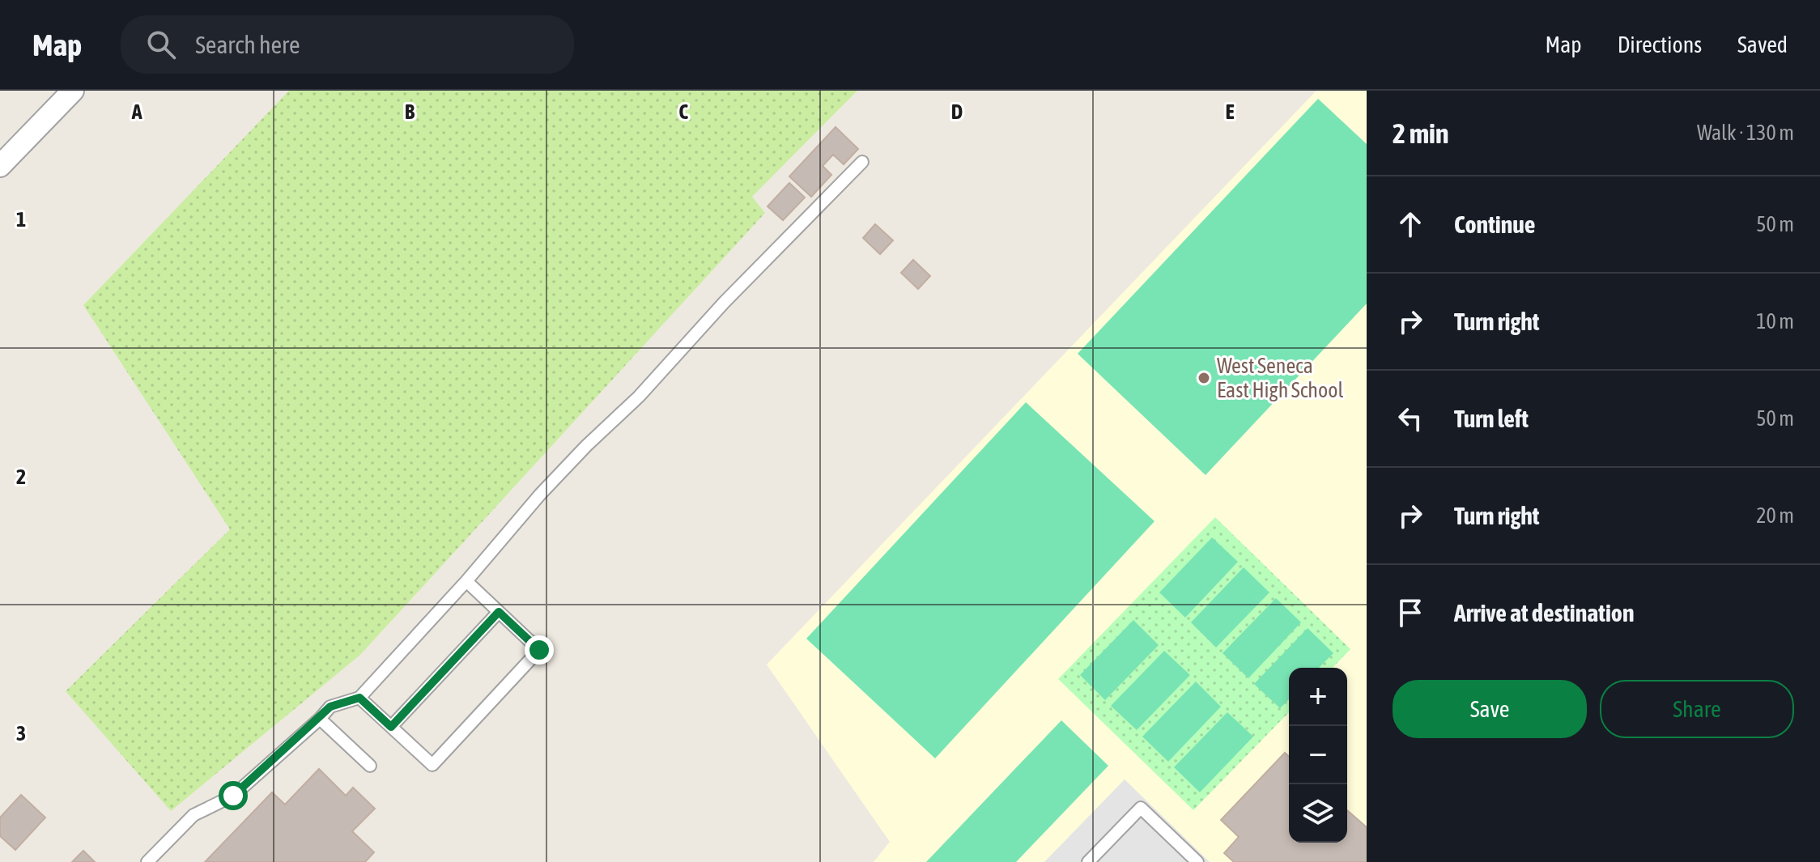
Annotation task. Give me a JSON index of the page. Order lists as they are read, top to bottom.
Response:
{
  "places": ["West Seneca East High School"],
  "page": {
    "header": "Map",
    "search": "Search here",
    "nav": ["Map", "Directions", "Saved"],
    "heading": ["2 min", "Walk · 130 m"],
    "list": [
      ["Continue", "50 m"],
      ["Turn right", "10 m"],
      ["Turn left", "50 m"],
      ["Turn right", "20 m"],
      "Arrive at destination"
    ],
    "buttons": ["Save", "Share"],
    "map_buttons": ["+", "−"]
  },
  "grid": {
    "columns": [
      "A",
      "B",
      "C",
      "D",
      "E"
    ],
    "rows": ["1", "2", "3"]
  }
}
